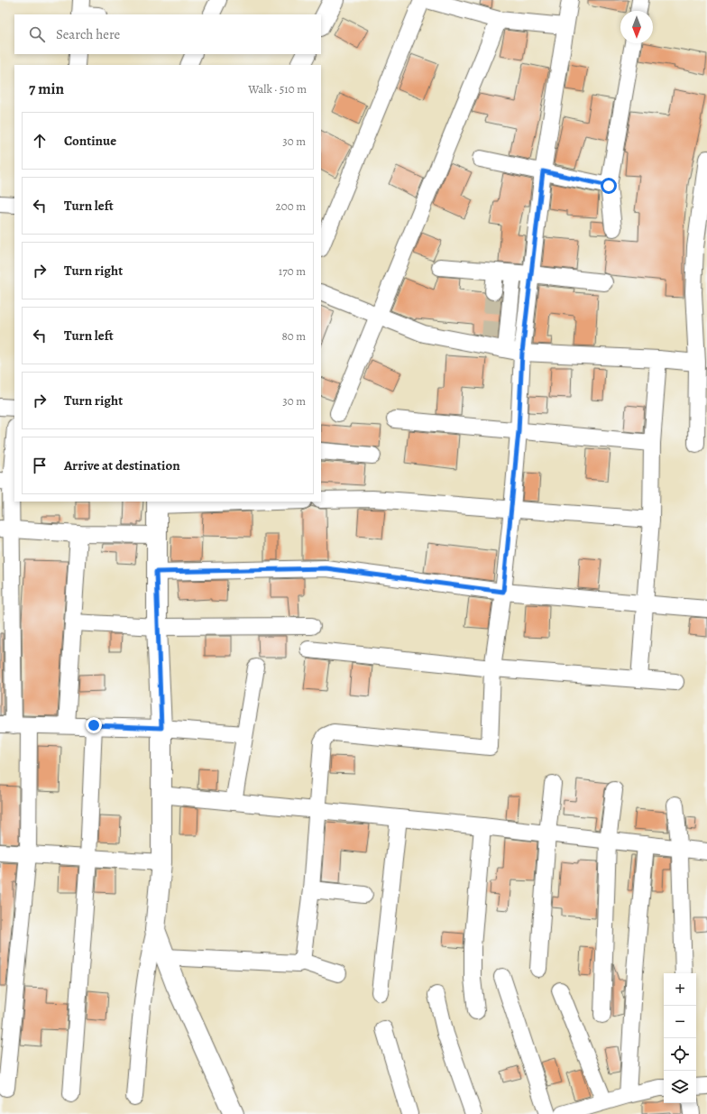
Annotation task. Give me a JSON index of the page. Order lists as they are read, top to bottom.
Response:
{
  "north": "bottom",
  "page": {
    "search": "Search here",
    "heading": ["7 min", "Walk · 510 m"],
    "list": [
      ["Continue", "30 m"],
      ["Turn left", "200 m"],
      ["Turn right", "170 m"],
      ["Turn left", "80 m"],
      ["Turn right", "30 m"],
      "Arrive at destination"
    ],
    "map_buttons": ["+", "−"]
  }
}
